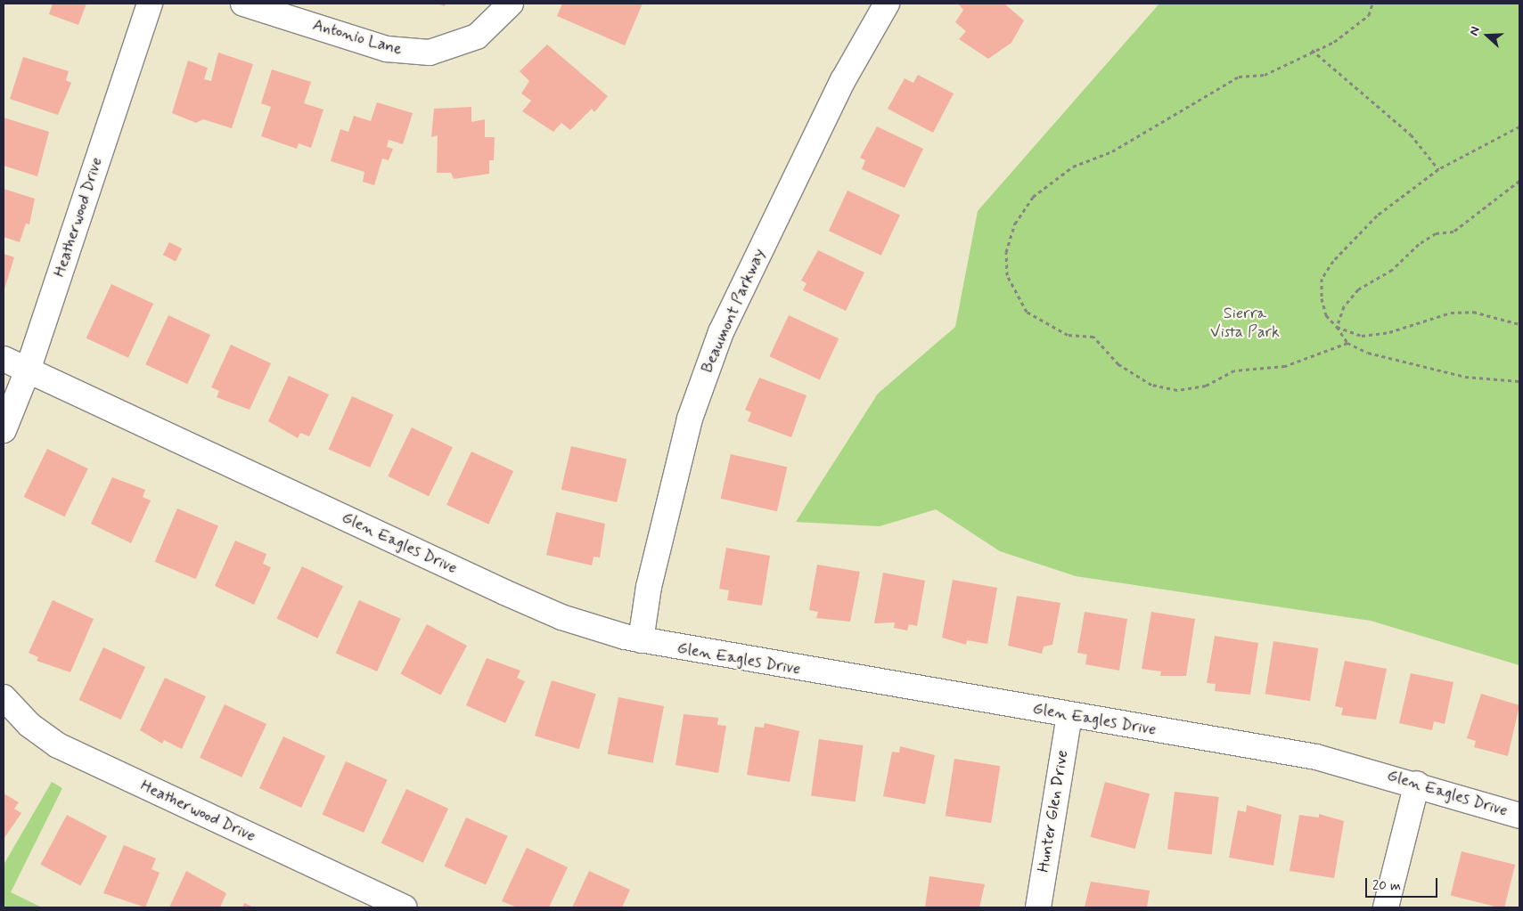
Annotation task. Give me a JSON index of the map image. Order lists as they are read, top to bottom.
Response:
{
  "streets": {
    "street": [
      "Antonio Lane",
      "Heatherwood Drive",
      "Beaumont Parkway",
      "Glen Eagles Drive",
      "Hunter Glen Drive"
    ]
  },
  "crossings": [
    ["Heatherwood Drive", "Glen Eagles Drive"],
    ["Beaumont Parkway", "Glen Eagles Drive"],
    ["Glen Eagles Drive", "Hunter Glen Drive"]
  ],
  "parks": ["Sierra Vista Park"],
  "scale_bar": "20 m",
  "north": "left"
}
